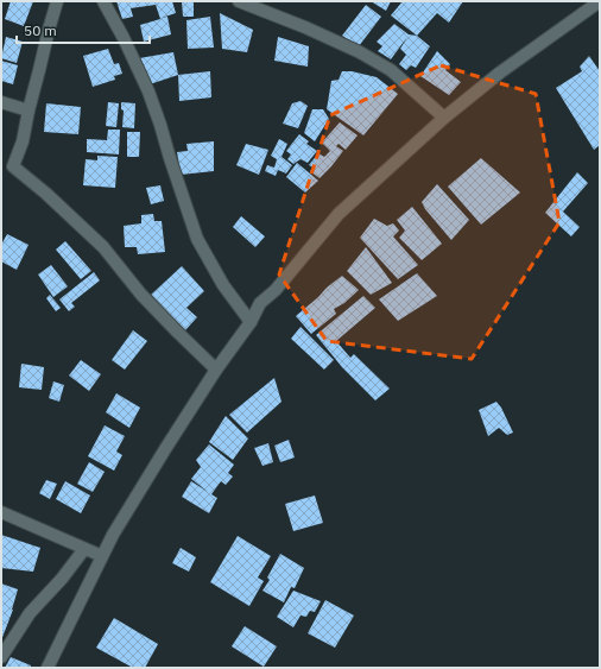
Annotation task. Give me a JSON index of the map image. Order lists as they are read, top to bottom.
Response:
{
  "scale_bar": "50 m"
}
